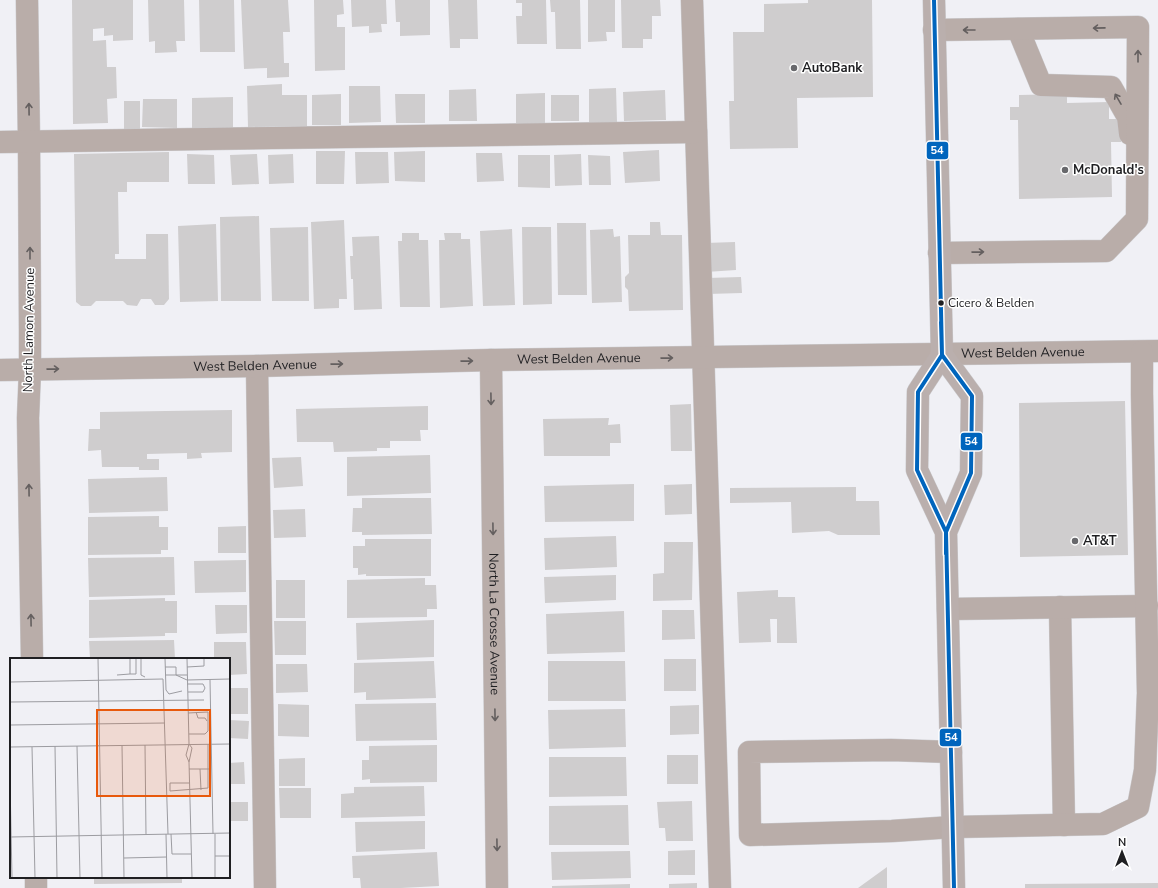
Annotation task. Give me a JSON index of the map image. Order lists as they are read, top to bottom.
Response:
{
  "streets": {
    "street": ["North Lamon Avenue", "West Belden Avenue", "North La Crosse Avenue"]
  },
  "crossings": [
    ["North Lamon Avenue", "West Belden Avenue"],
    ["West Belden Avenue", "North La Crosse Avenue"]
  ],
  "one_way": ["North Lamon Avenue", "West Belden Avenue", "North La Crosse Avenue"],
  "places": [
    "AutoBank",
    "McDonald's",
    "Cicero & Belden",
    "AT&T"
  ],
  "lines": ["transit line 54"],
  "north": "top"
}
